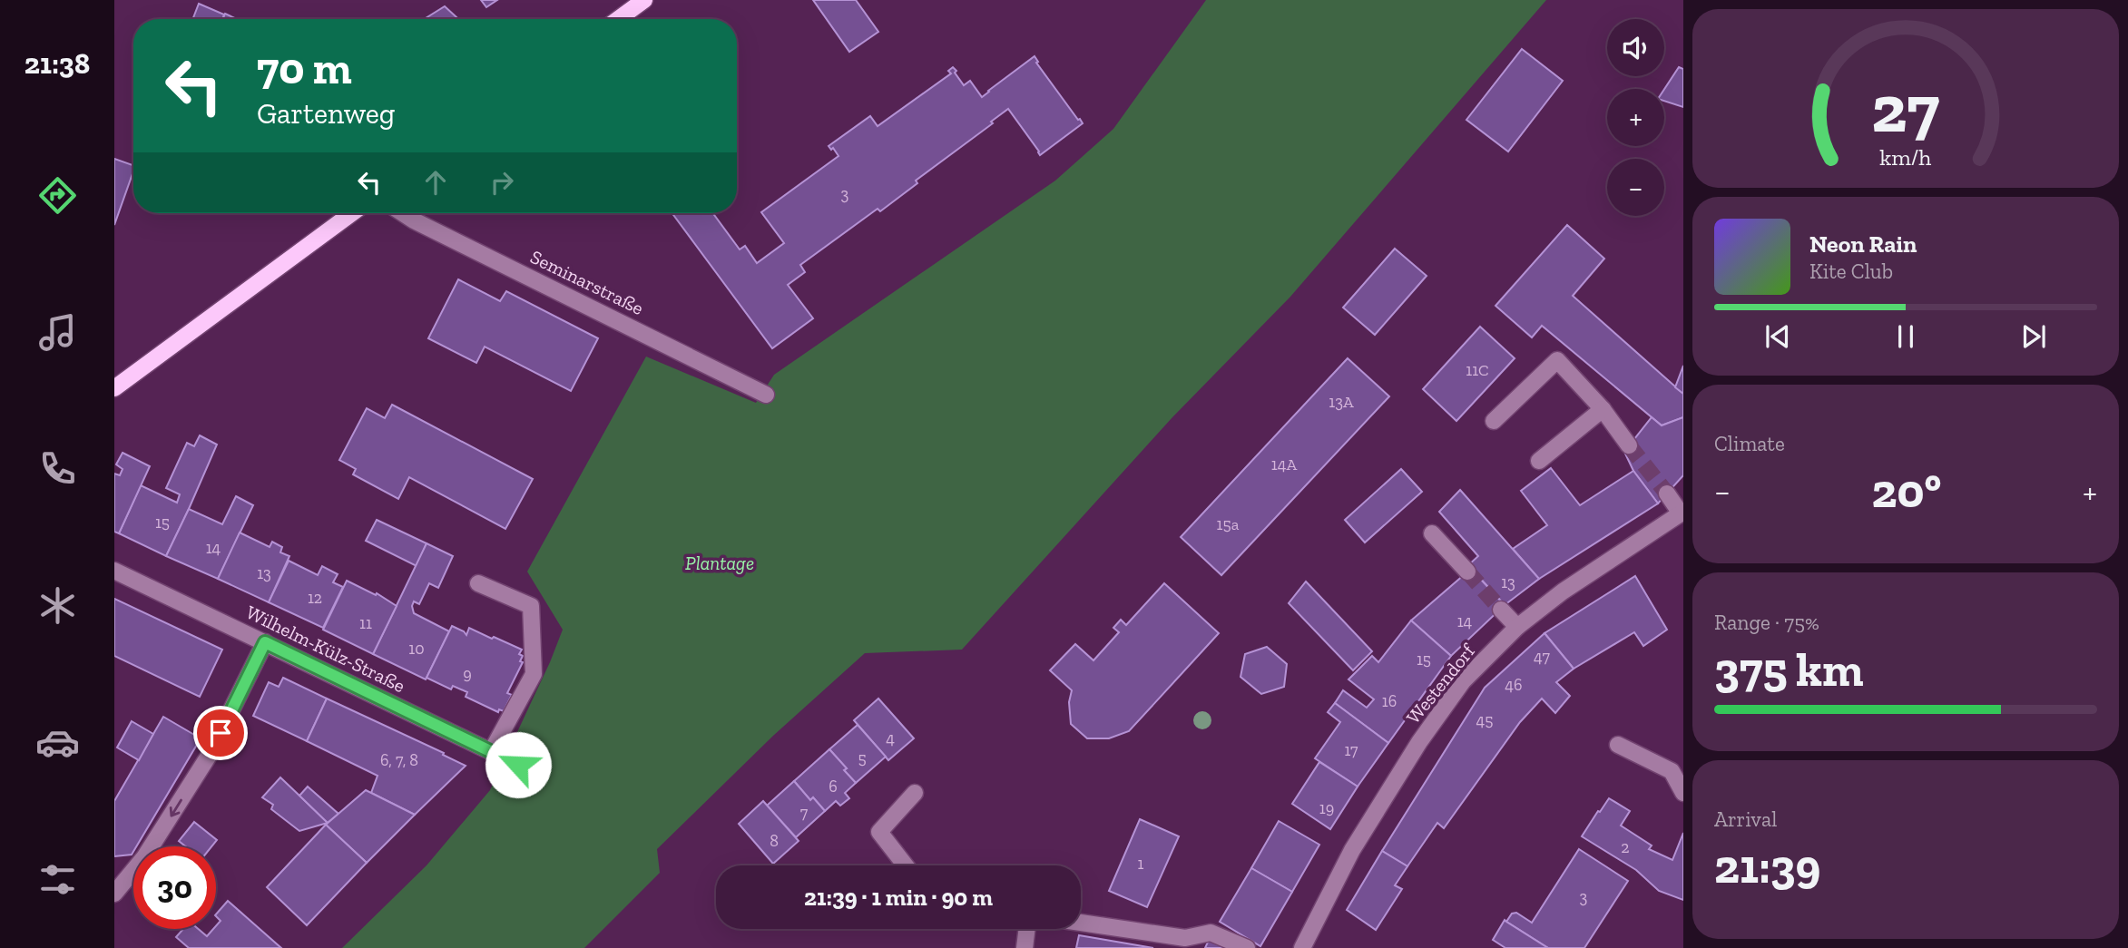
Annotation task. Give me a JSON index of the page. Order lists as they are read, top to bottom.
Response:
{
  "streets": {
    "street": ["Seminarstraße", "Wilhelm-Külz-Straße", "Westendorf"]
  },
  "parks": ["Plantage"],
  "house_numbers": [
    "3",
    "11C",
    "13A",
    "14A",
    "15",
    "15a",
    "14",
    "13",
    "13",
    "12",
    "14",
    "11",
    "10",
    "47",
    "15",
    "9",
    "46",
    "16",
    "45",
    "4",
    "17",
    "5",
    "6, 7, 8",
    "6",
    "19",
    "7",
    "8",
    "2",
    "1",
    "3"
  ],
  "page": {
    "tabs": "21:38",
    "map_buttons": ["+", "−"],
    "turn": ["70 m", "Gartenweg"],
    "song": ["Neon Rain", "Kite Club"],
    "tile": [
      "Climate",
      ["Range · 75%", "375 km"],
      ["Arrival", "21:39"]
    ],
    "heat": ["−", "20°", "+"],
    "limit": "30",
    "trip": "21:39 · 1 min · 90 m",
    "gauge": ["27", "km/h"]
  }
}
